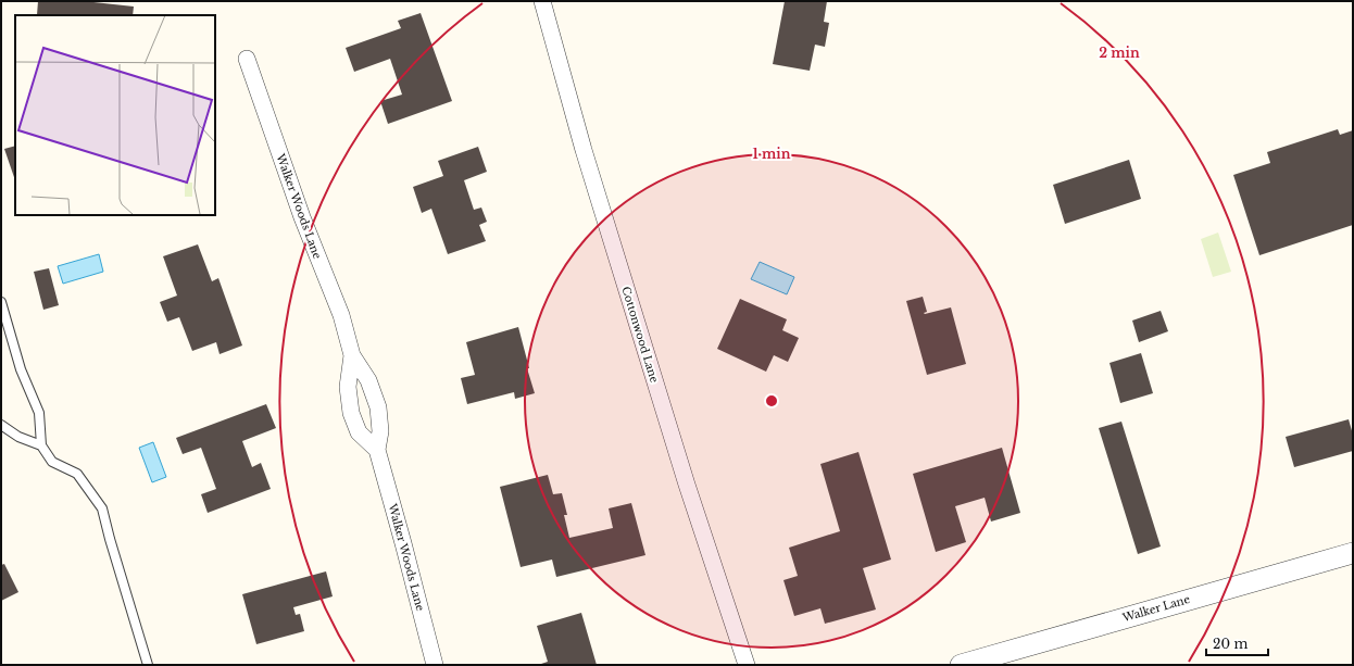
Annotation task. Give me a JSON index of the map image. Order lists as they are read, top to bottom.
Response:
{
  "streets": {
    "street": ["Walker Woods Lane", "Cottonwood Lane", "Walker Lane"]
  },
  "scale_bar": "20 m",
  "rings": ["2 min", "1 min"]
}
